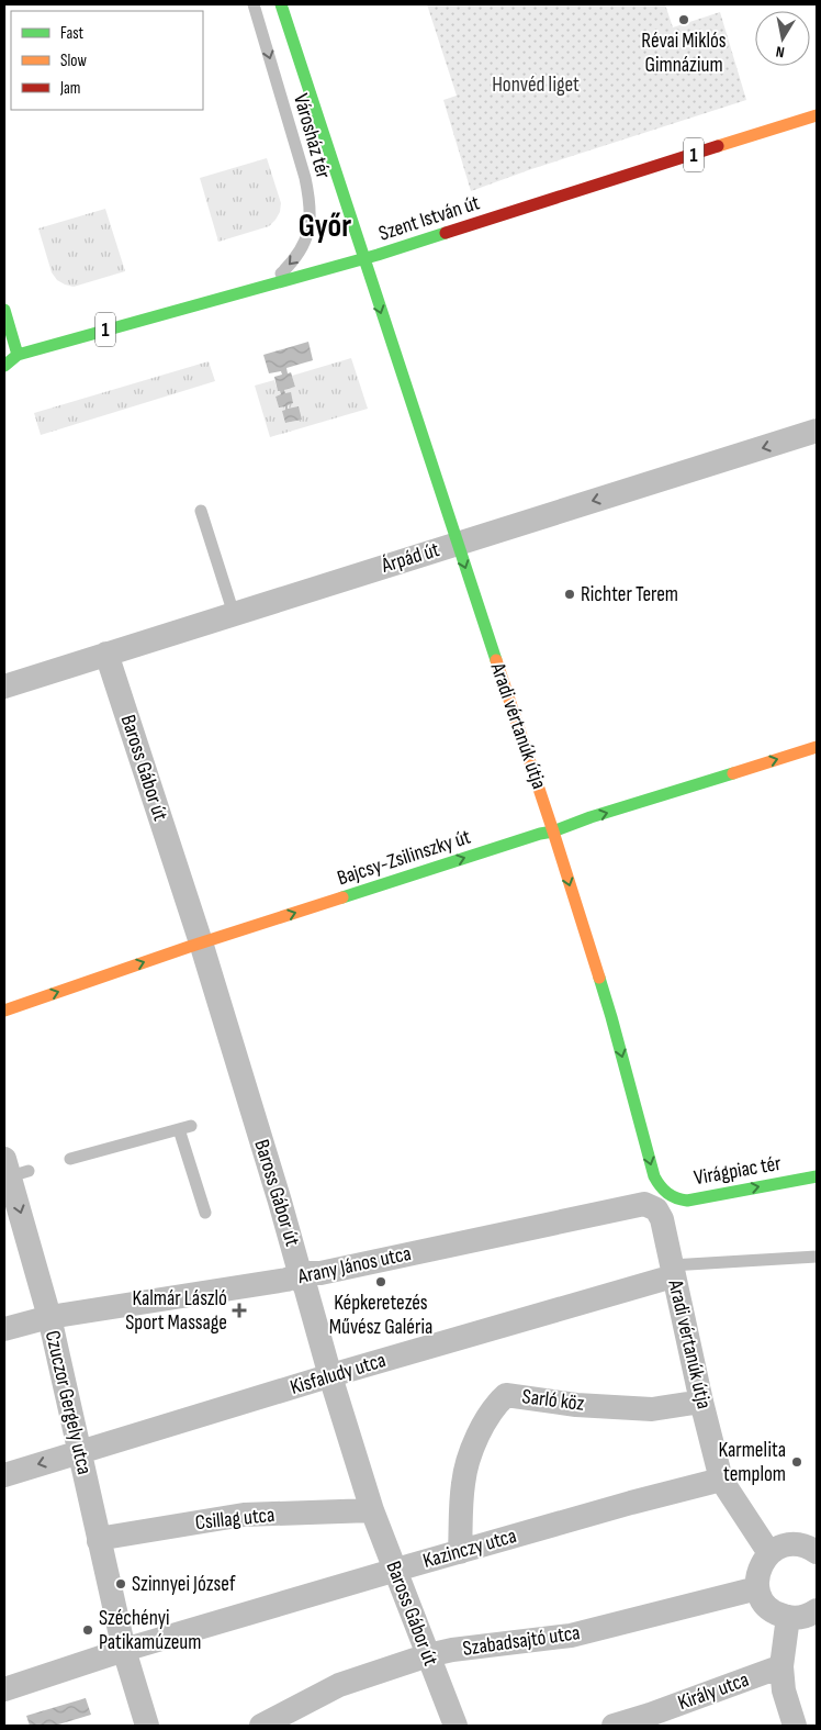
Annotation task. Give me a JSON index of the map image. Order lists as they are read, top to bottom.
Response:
{
  "streets": {
    "street": [
      "Városház tér",
      "1",
      "Szent István út",
      "Árpád út",
      "Aradi vértanúk útja",
      "Baross Gábor út",
      "Bajcsy-Zsilinszky út",
      "Virágpiac tér",
      "Arany János utca",
      "Kisfaludy utca",
      "Sarló köz",
      "Czuczor Gergely utca",
      "Csillag utca",
      "Kazinczy utca",
      "Szabadsajtó utca",
      "Király utca"
    ]
  },
  "crossings": [
    ["Városház tér", "Szent István út"],
    ["Városház tér", "Aradi vértanúk útja"],
    ["Szent István út", "Aradi vértanúk útja"],
    ["Árpád út", "Aradi vértanúk útja"],
    ["Árpád út", "Baross Gábor út"],
    ["Aradi vértanúk útja", "Bajcsy-Zsilinszky út"],
    ["Aradi vértanúk útja", "Virágpiac tér"],
    ["Aradi vértanúk útja", "Arany János utca"],
    ["Aradi vértanúk útja", "Kisfaludy utca"],
    ["Aradi vértanúk útja", "Sarló köz"],
    ["Aradi vértanúk útja", "Kazinczy utca"],
    ["Baross Gábor út", "Bajcsy-Zsilinszky út"],
    ["Baross Gábor út", "Arany János utca"],
    ["Baross Gábor út", "Kisfaludy utca"],
    ["Baross Gábor út", "Csillag utca"],
    ["Baross Gábor út", "Kazinczy utca"],
    ["Baross Gábor út", "Szabadsajtó utca"],
    ["Virágpiac tér", "Arany János utca"],
    ["Arany János utca", "Czuczor Gergely utca"],
    ["Kisfaludy utca", "Czuczor Gergely utca"],
    ["Sarló köz", "Kazinczy utca"],
    ["Czuczor Gergely utca", "Csillag utca"],
    ["Czuczor Gergely utca", "Kazinczy utca"]
  ],
  "one_way": [
    "Városház tér",
    "Árpád út",
    "Aradi vértanúk útja",
    "Bajcsy-Zsilinszky út",
    "Virágpiac tér"
  ],
  "districts": ["Győr"],
  "parks": ["Honvéd liget"],
  "places": {
    "other": [
      "Révai Miklós Gimnázium",
      "Richter Terem",
      "Képkeretezés Művész Galéria",
      "Karmelita templom",
      "Szinnyei József",
      "Széchényi Patikamúzeum"
    ],
    "health": ["Kalmár László Sport Massage"]
  },
  "legend": ["Fast", "Slow", "Jam"],
  "north": "bottom"
}
